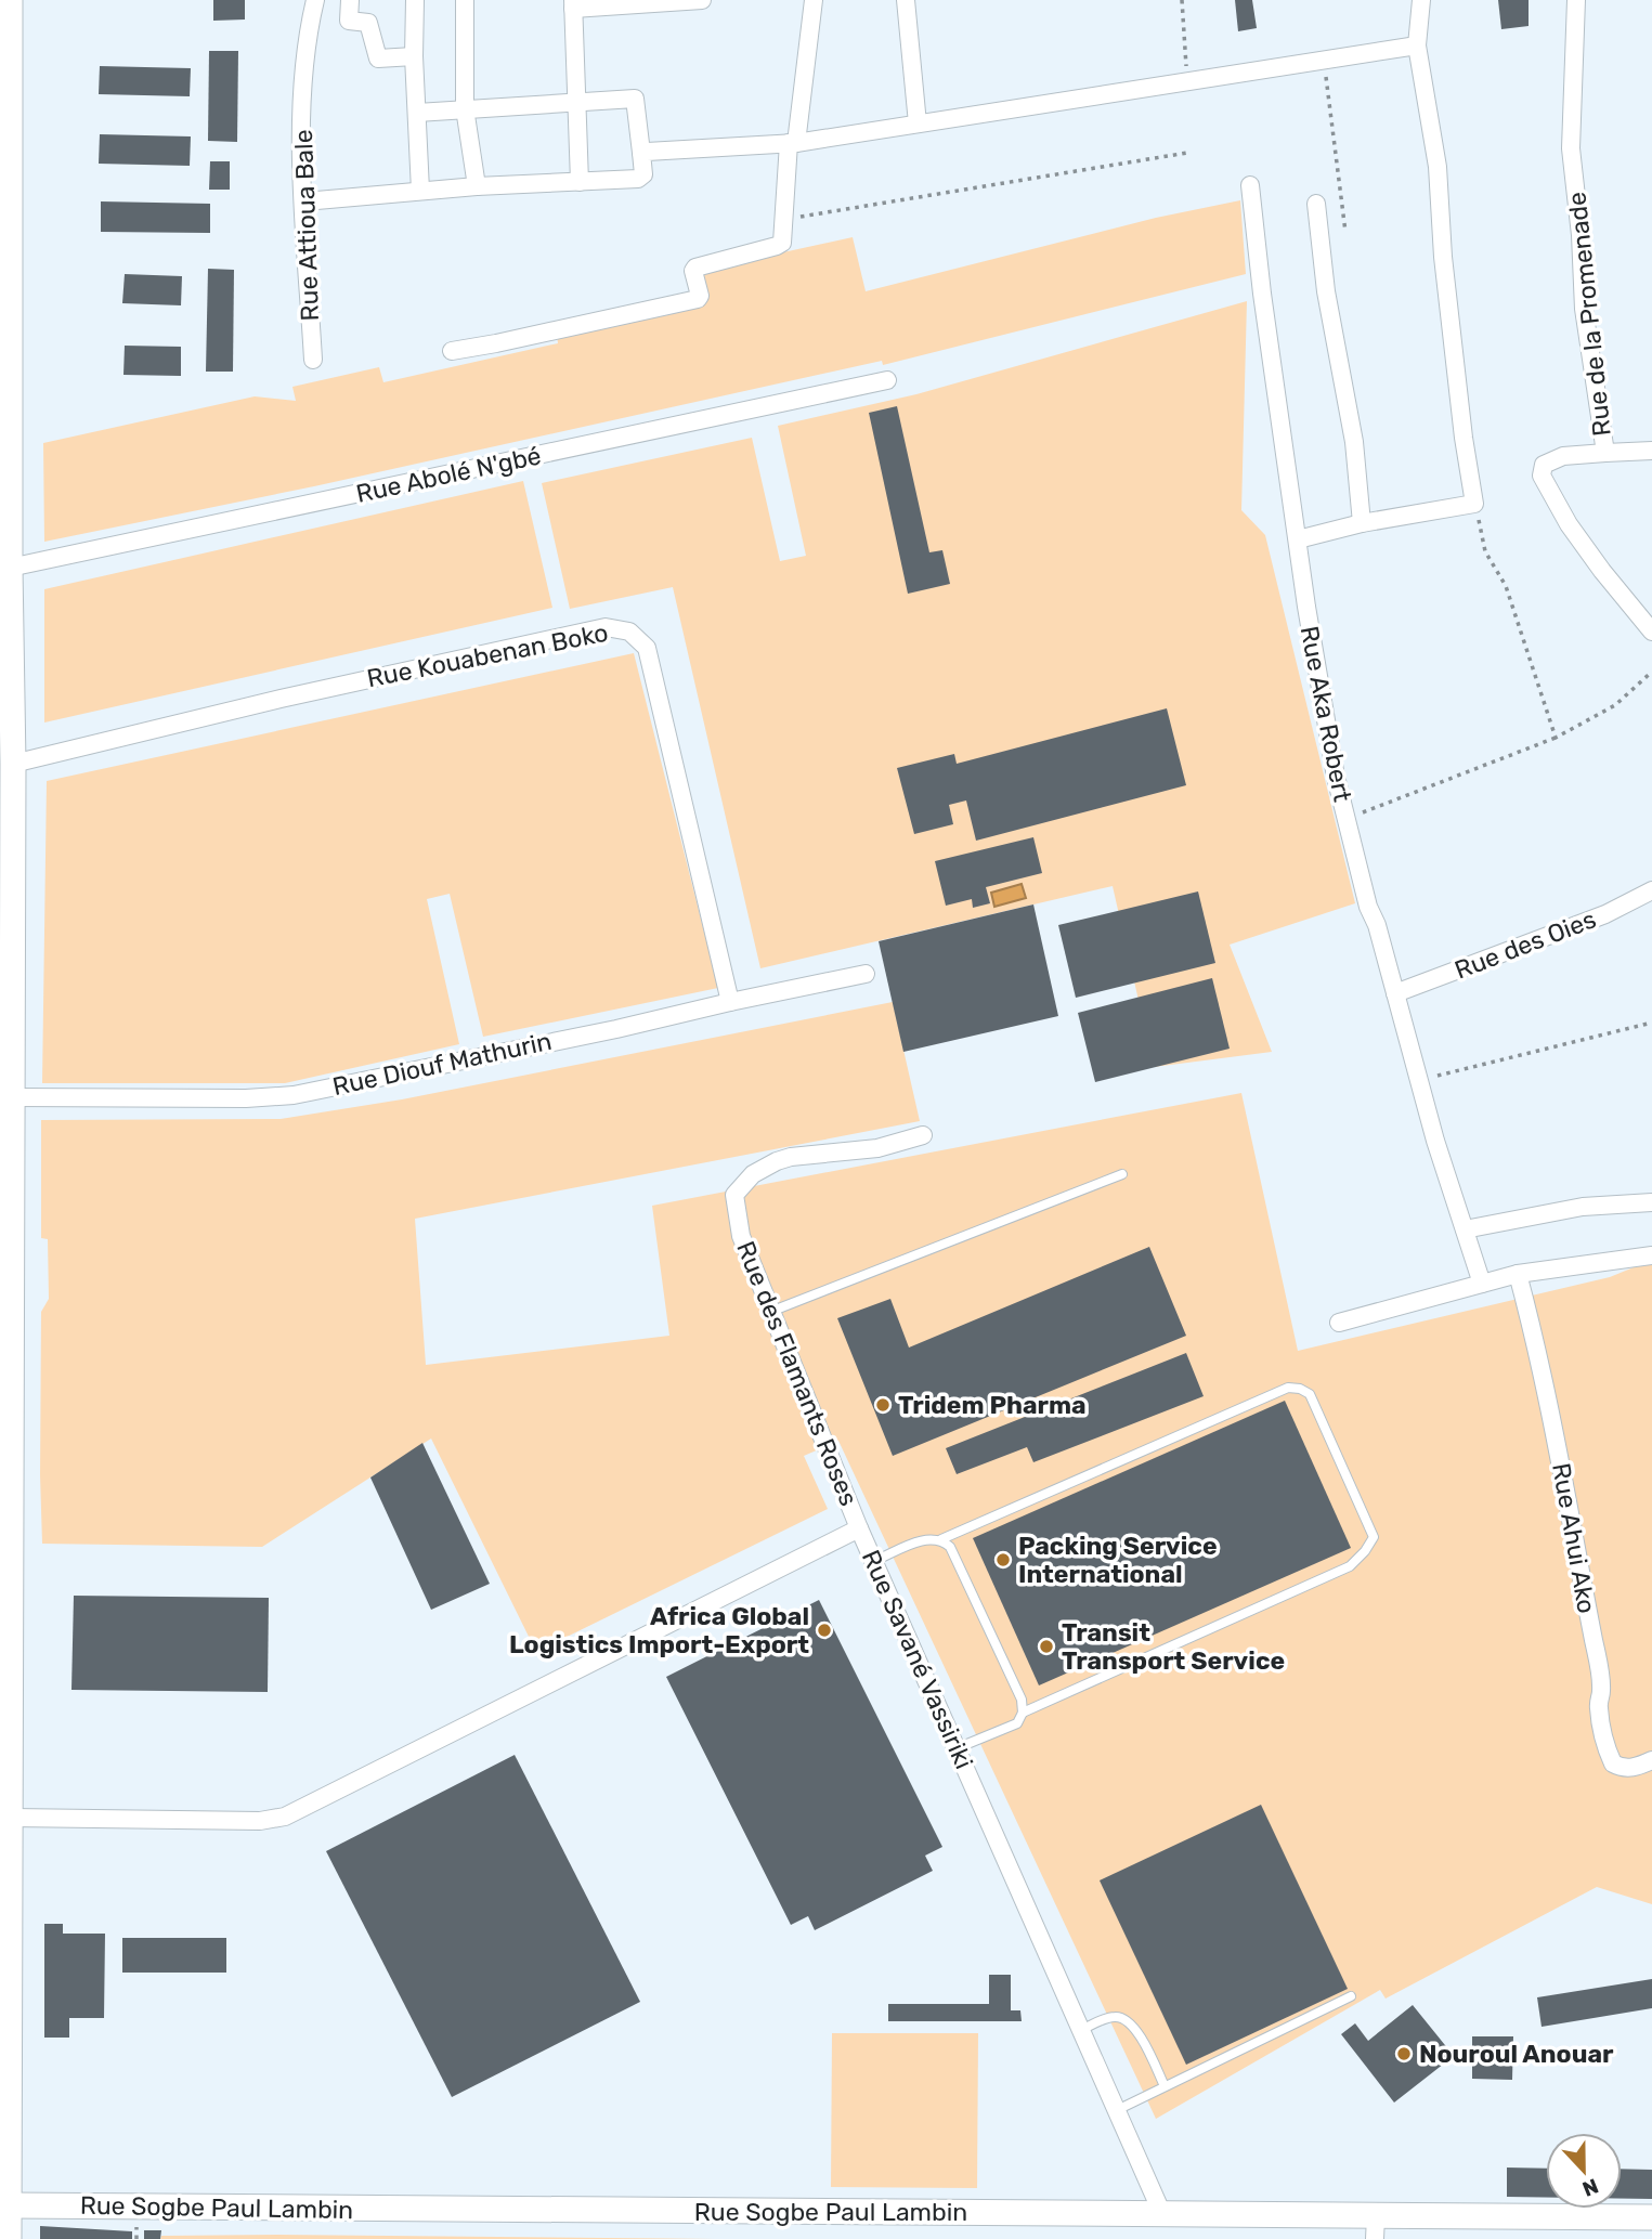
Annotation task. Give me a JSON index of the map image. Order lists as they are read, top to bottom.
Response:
{
  "streets": {
    "street": [
      "Rue Attioua Bale",
      "Rue de la Promenade",
      "Rue Abolé N'gbé",
      "Rue Kouabenan Boko",
      "Rue Aka Robert",
      "Rue des Oies",
      "Rue Diouf Mathurin",
      "Rue des Flamants Roses",
      "Rue Ahui Ako",
      "Rue Savané Vassiriki",
      "Rue Sogbe Paul Lambin"
    ]
  },
  "crossings": [
    ["Rue Kouabenan Boko", "Rue Diouf Mathurin"],
    ["Rue Aka Robert", "Rue des Oies"],
    ["Rue des Flamants Roses", "Rue Savané Vassiriki"],
    ["Rue Savané Vassiriki", "Rue Sogbe Paul Lambin"]
  ],
  "places": [
    "Tridem Pharma",
    "Packing Service International",
    "Africa Global Logistics Import-Export",
    "Transit Transport Service",
    "Nouroul Anouar"
  ],
  "north": "bottom"
}
